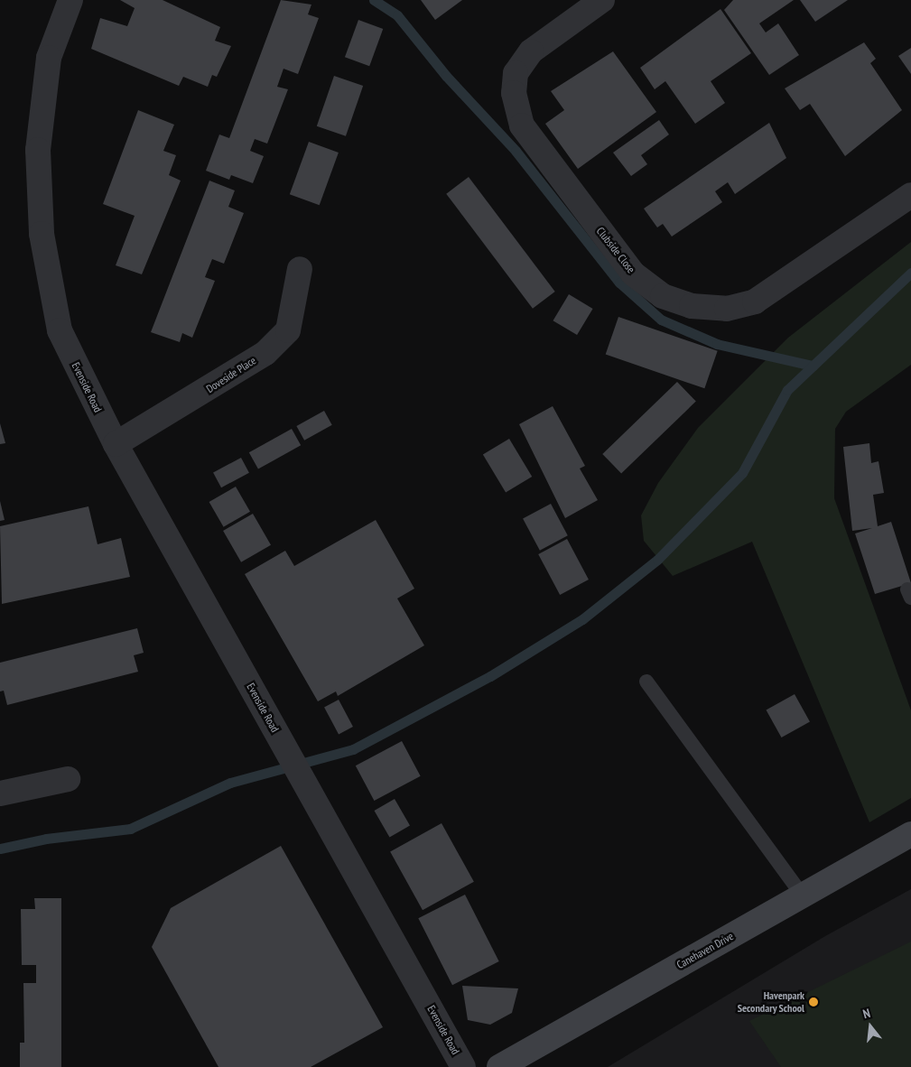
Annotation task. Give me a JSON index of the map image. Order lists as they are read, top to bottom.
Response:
{
  "streets": {
    "street": [
      "Clubside Close",
      "Doveside Place",
      "Evenside Road",
      "Canehaven Drive"
    ]
  },
  "crossings": [
    ["Doveside Place", "Evenside Road"]
  ],
  "places": ["Havenpark Secondary School"],
  "north": "top"
}
